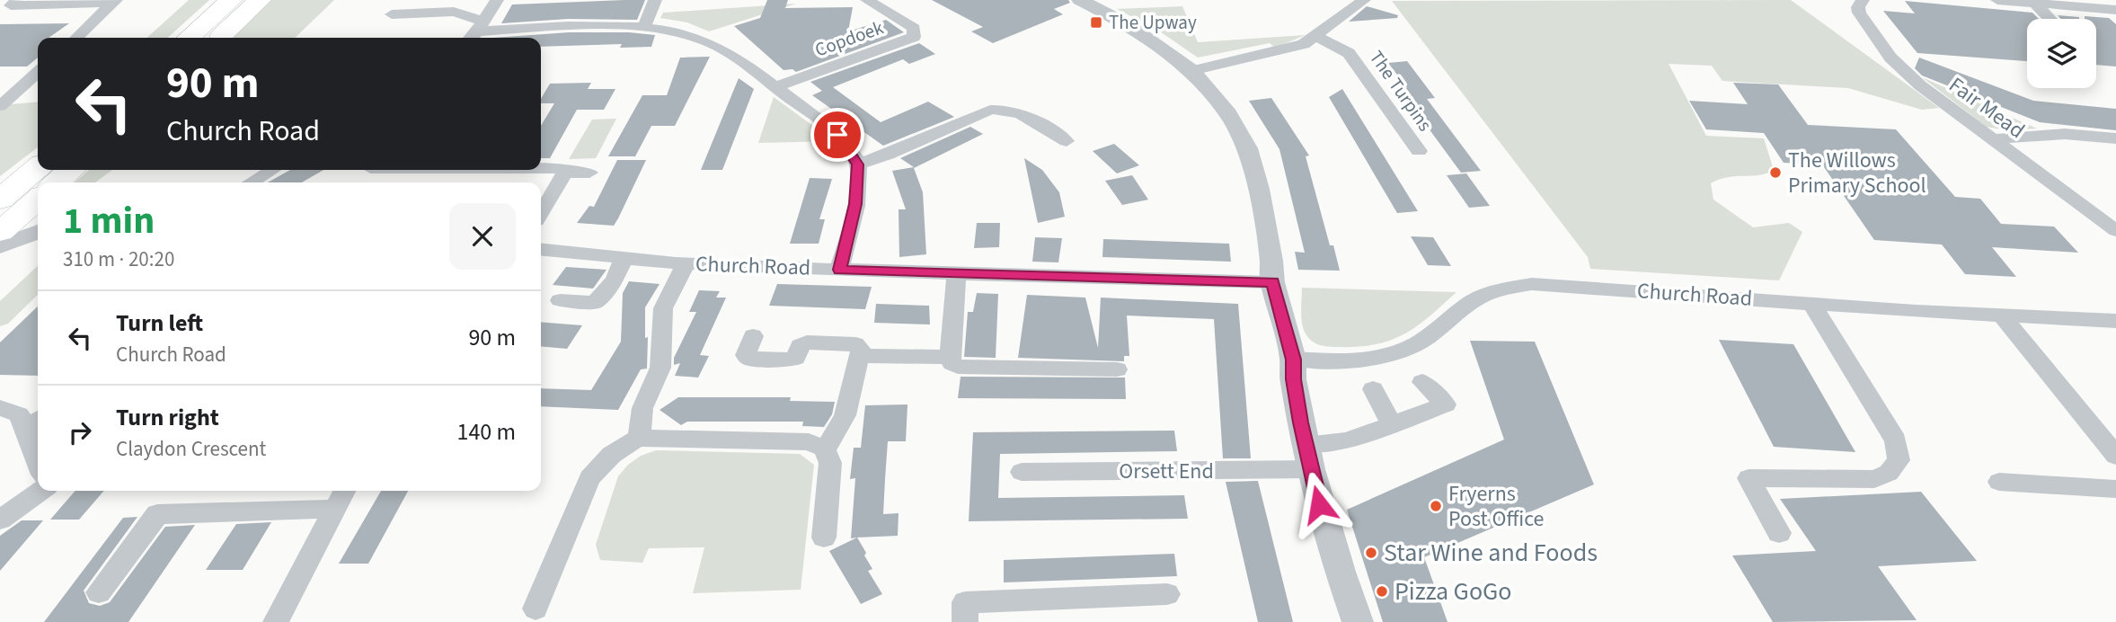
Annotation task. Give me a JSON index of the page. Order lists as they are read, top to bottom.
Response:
{
  "streets": {
    "street": [
      "Copdoek",
      "The Turpins",
      "Fair Mead",
      "Church Road",
      "Orsett End"
    ]
  },
  "places": {
    "transit": ["The Upway"],
    "other": [
      "The Willows Primary School",
      "Fryerns Post Office",
      "Star Wine and Foods",
      "Pizza GoGo"
    ]
  },
  "page": {
    "turn": ["90 m", "Church Road"],
    "heading": ["1 min", "310 m · 20:20"],
    "list": [
      {
        "name": "Turn left",
        "note": "Church Road",
        "value": "90 m"
      },
      {
        "name": "Turn right",
        "note": "Claydon Crescent",
        "value": "140 m"
      }
    ]
  }
}
